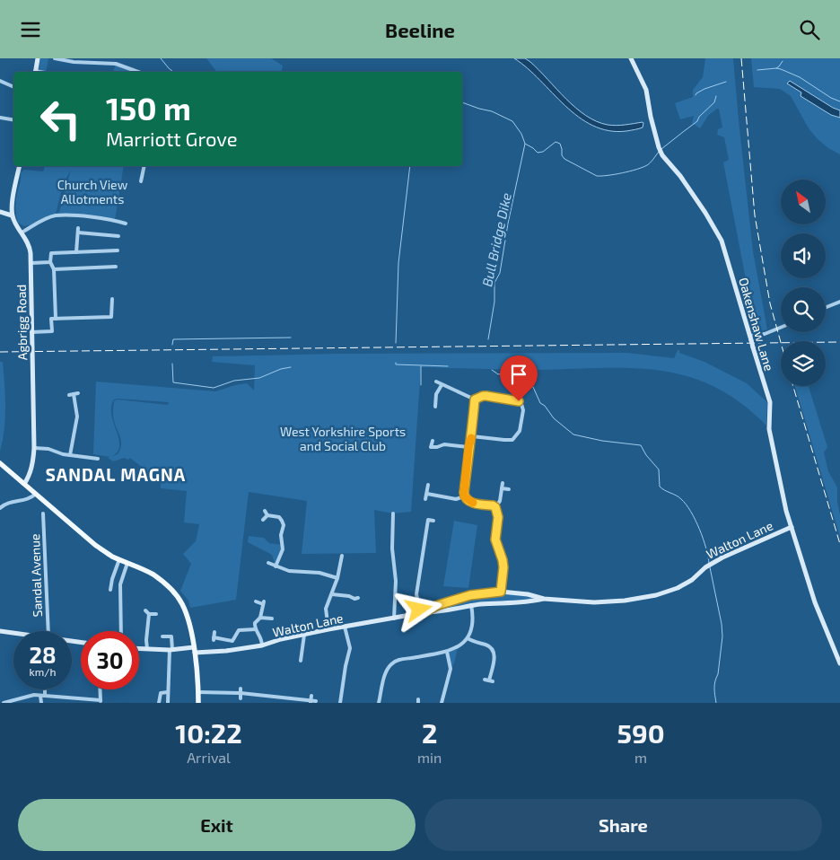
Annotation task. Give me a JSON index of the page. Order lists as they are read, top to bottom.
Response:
{
  "streets": {
    "street": [
      "Agbrigg Road",
      "Oakenshaw Lane",
      "Walton Lane",
      "Sandal Avenue"
    ]
  },
  "crossings": [
    ["Oakenshaw Lane", "Walton Lane"]
  ],
  "districts": ["SANDAL MAGNA"],
  "water": ["Bull Bridge Dike"],
  "parks": ["Church View Allotments", "West Yorkshire Sports and Social Club"],
  "north": "top left",
  "page": {
    "header": "Beeline",
    "turn": ["150 m", "Marriott Grove"],
    "speed": "28 km/h",
    "limit": "30",
    "eta": [
      "10:22",
      "Arrival",
      "2",
      "min",
      "590",
      "m"
    ],
    "buttons": ["Exit", "Share"]
  }
}
